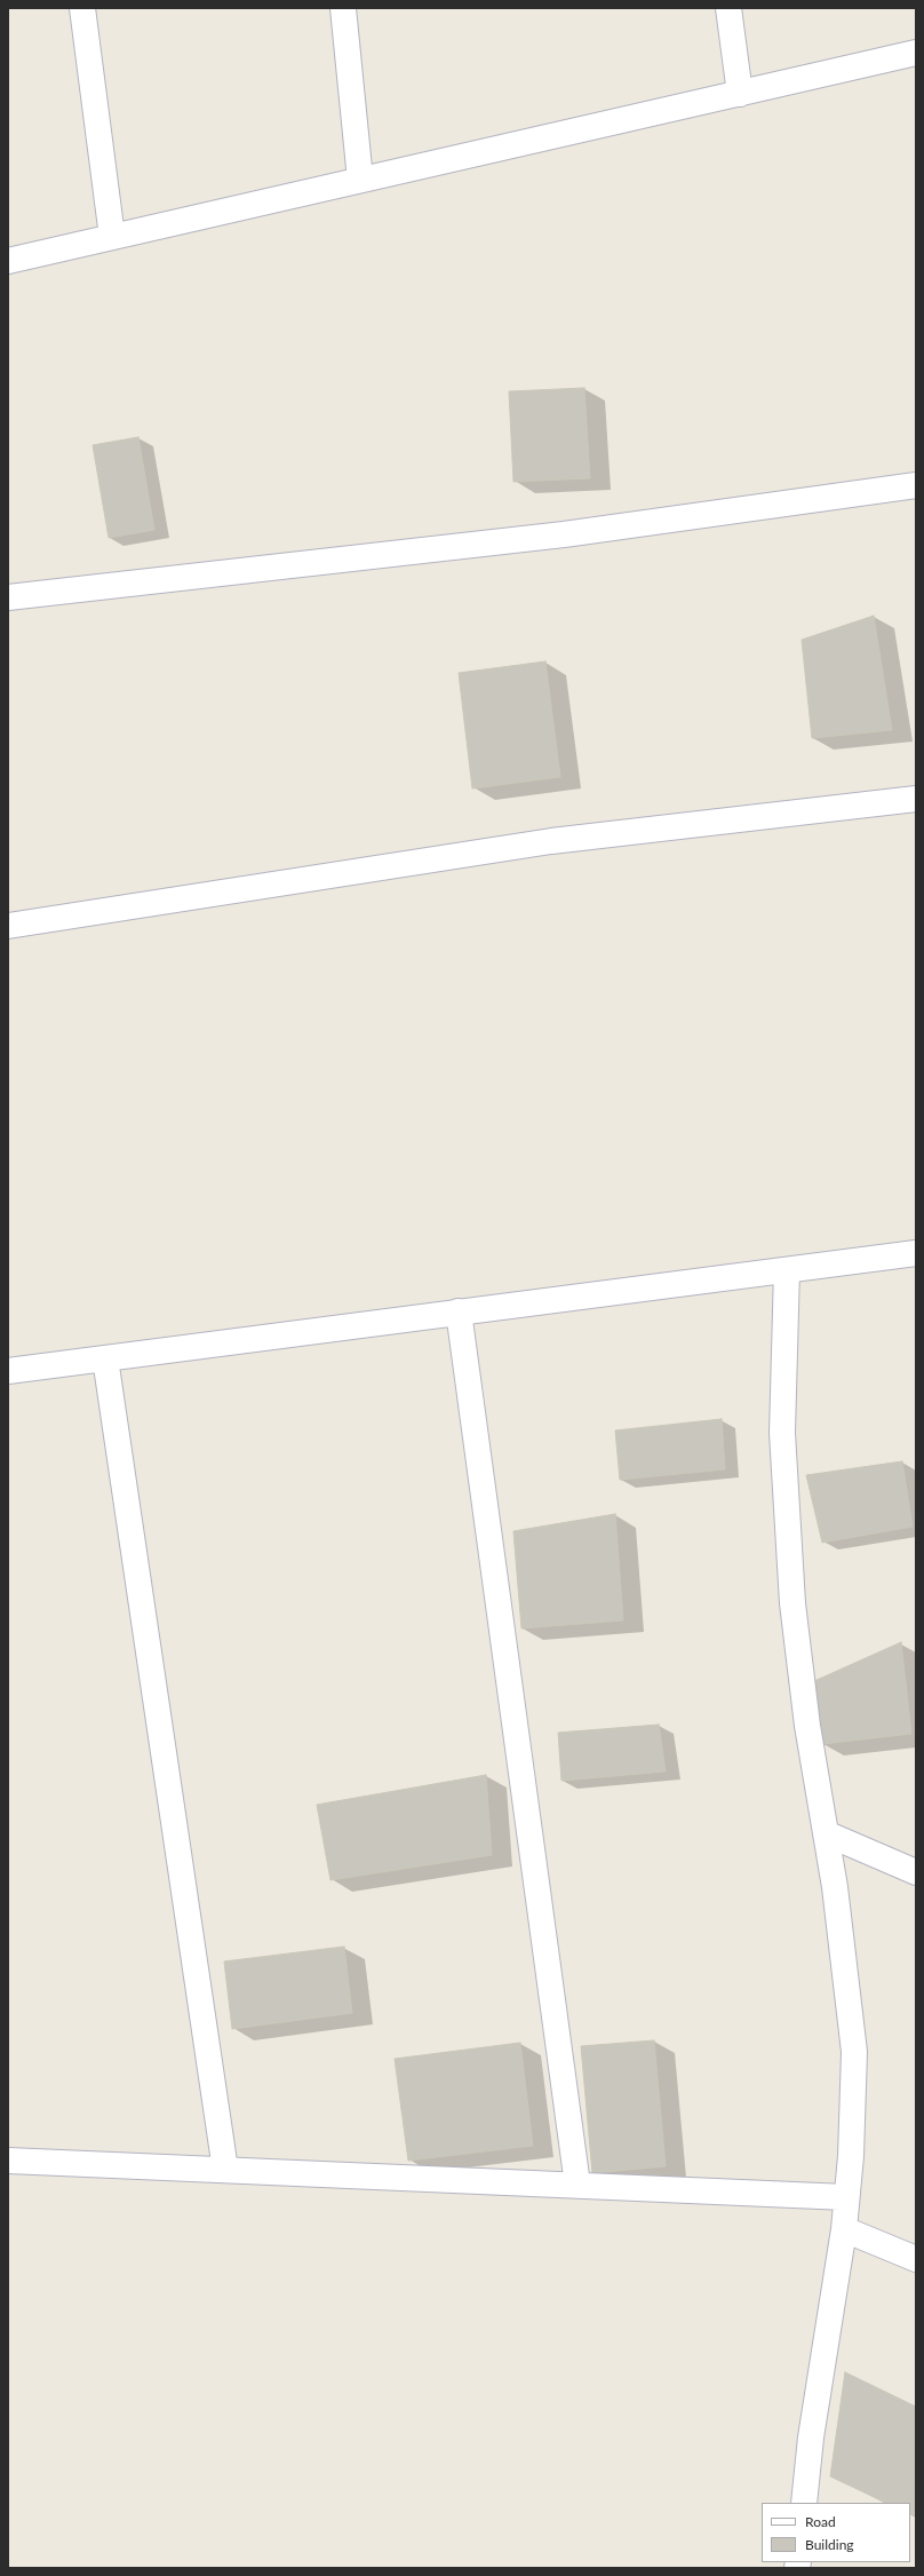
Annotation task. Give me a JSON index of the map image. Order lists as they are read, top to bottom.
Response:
{
  "legend": ["Road", "Building"]
}
